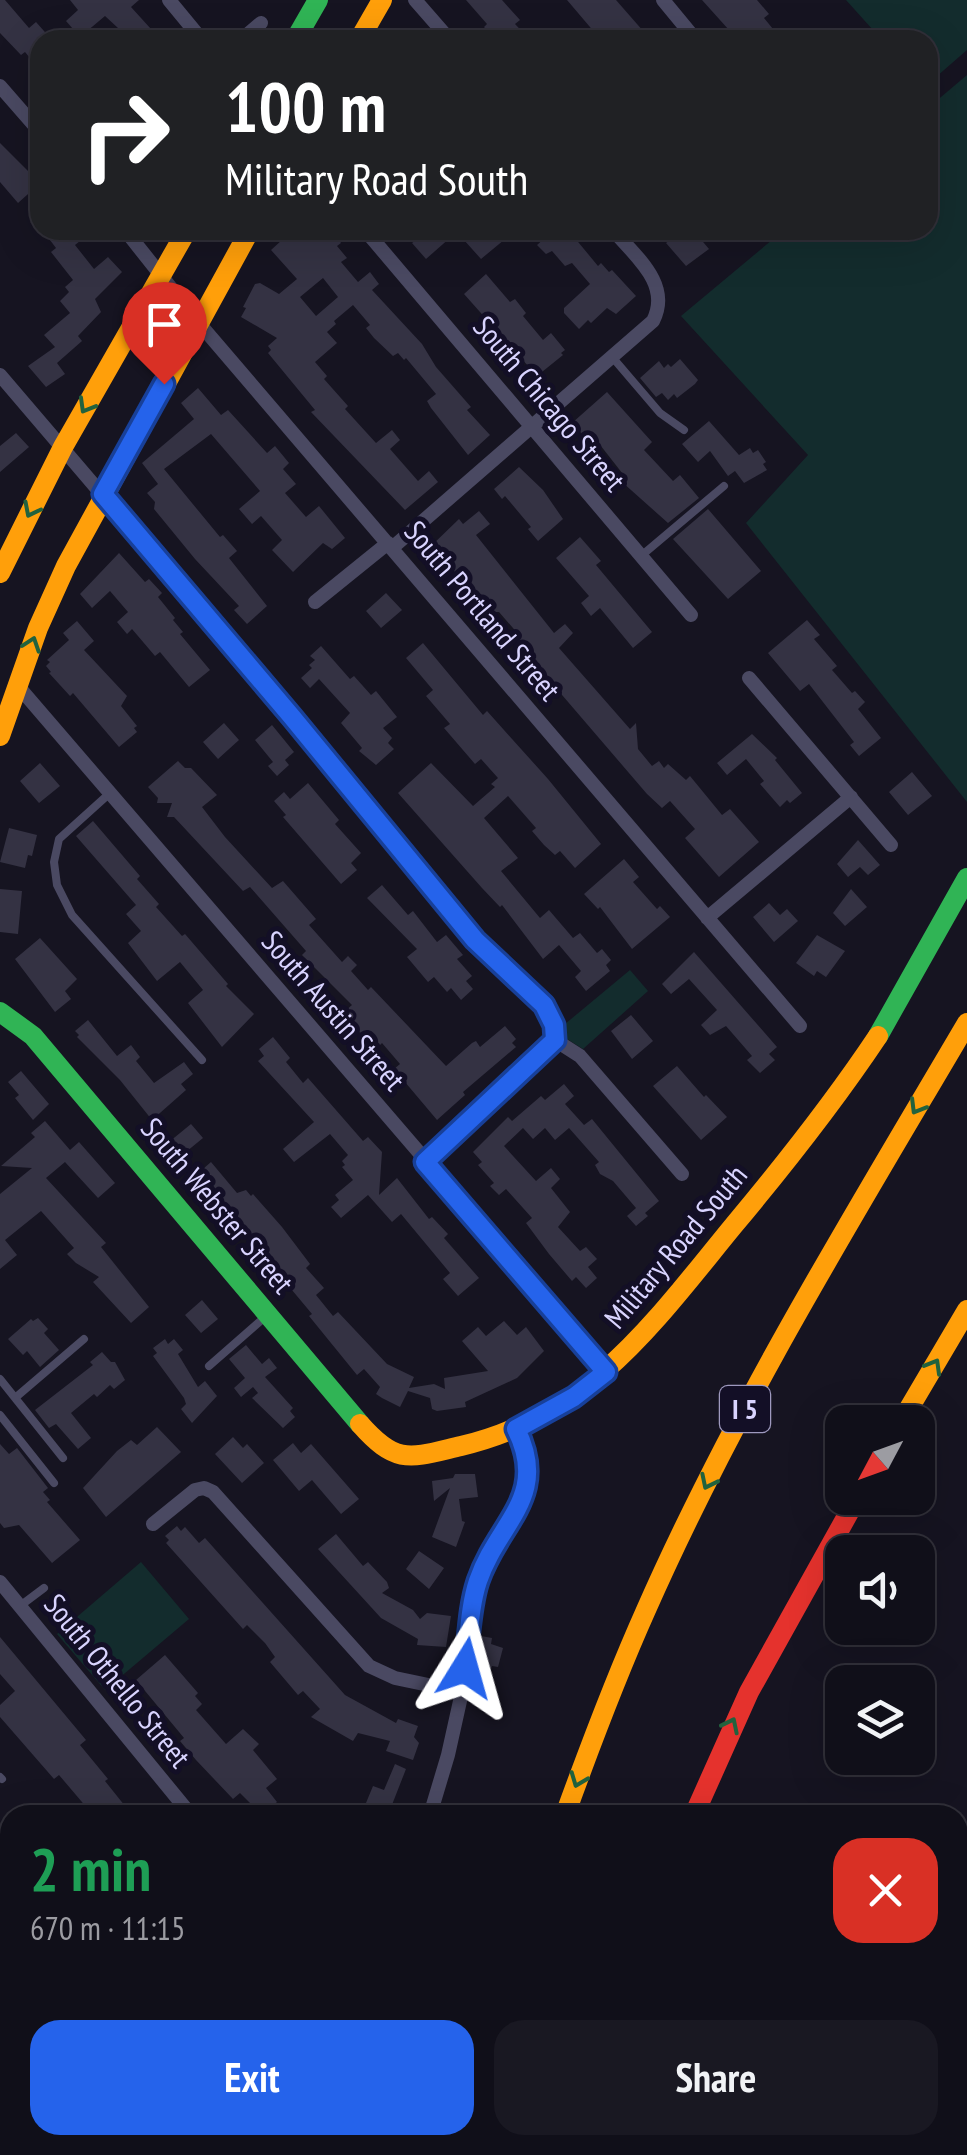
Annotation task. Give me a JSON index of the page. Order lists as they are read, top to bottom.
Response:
{
  "streets": {
    "main road": ["South Webster Street", "Military Road South", "I 5"],
    "street": [
      "South Chicago Street",
      "South Portland Street",
      "South Austin Street",
      "South Othello Street"
    ]
  },
  "crossings": [
    ["South Austin Street", "Military Road South"],
    ["South Webster Street", "Military Road South"]
  ],
  "north": "bottom left",
  "page": {
    "turn": ["100 m", "Military Road South"],
    "heading": ["2 min", "670 m · 11:15"],
    "buttons": ["Exit", "Share"]
  }
}
